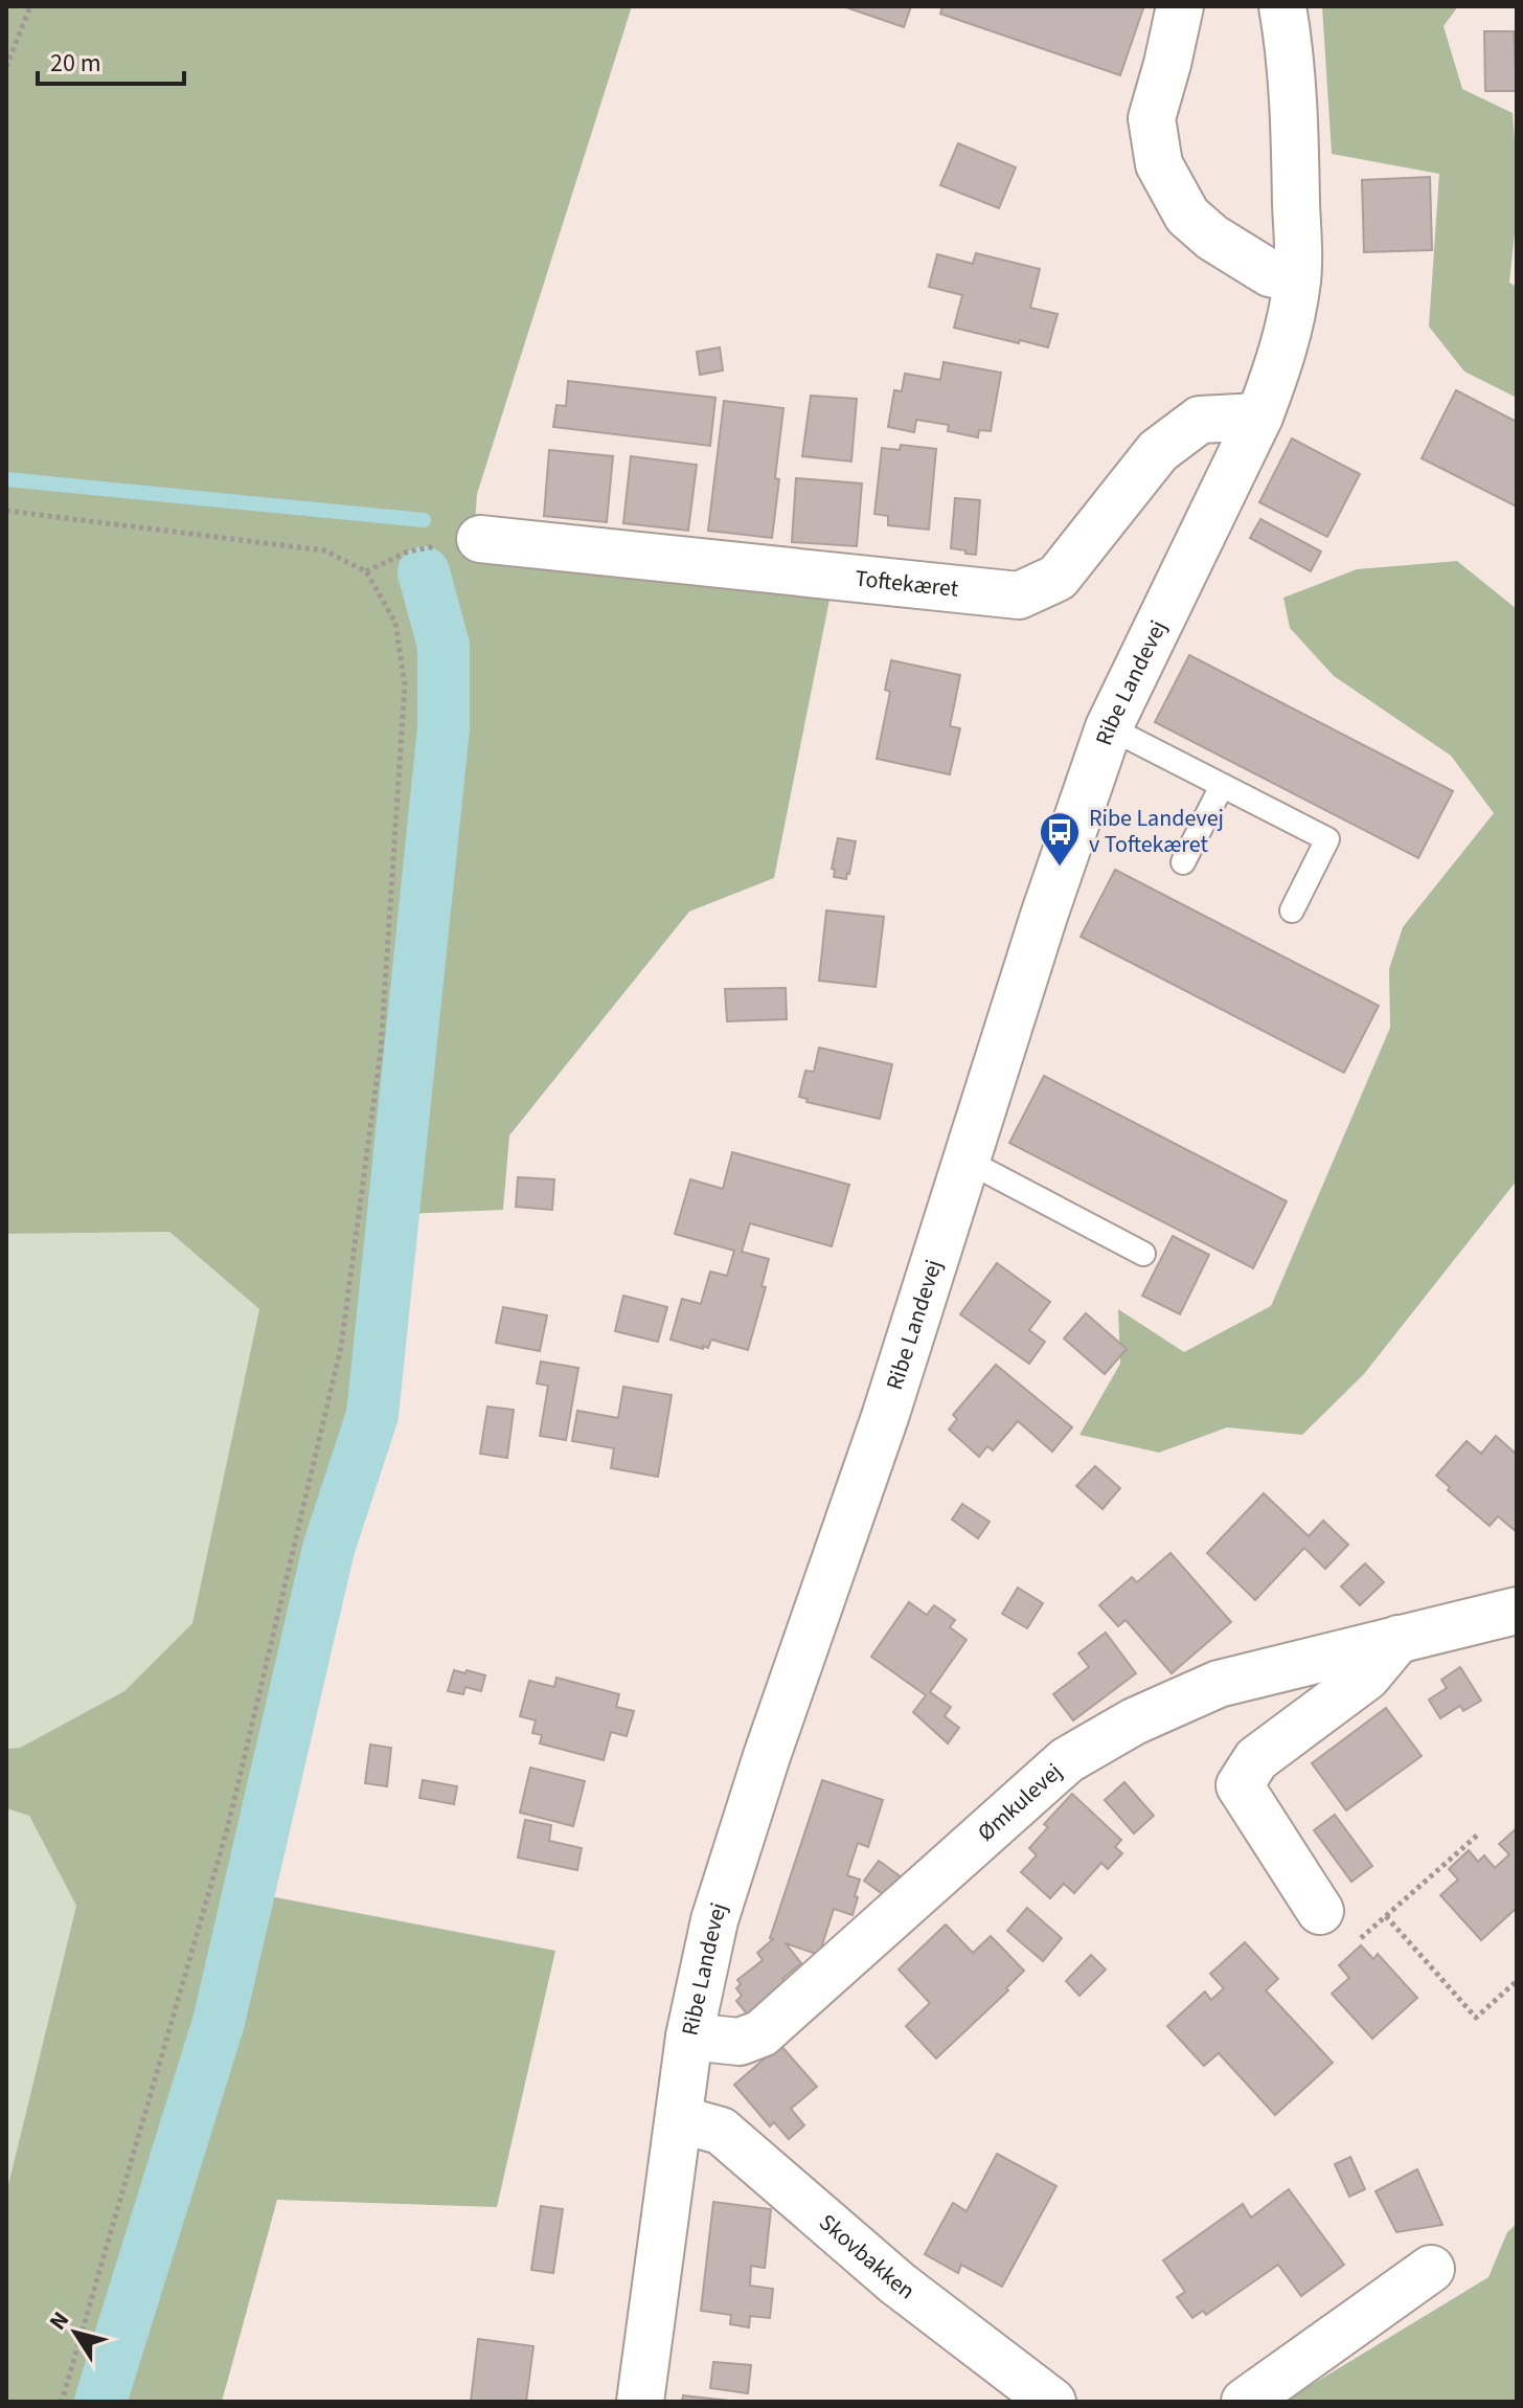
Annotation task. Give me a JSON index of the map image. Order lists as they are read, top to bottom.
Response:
{
  "streets": {
    "street": [
      "Toftekæret",
      "Ribe Landevej",
      "Ømkulevej",
      "Skovbakken"
    ]
  },
  "crossings": [
    ["Toftekæret", "Ribe Landevej"],
    ["Ribe Landevej", "Ømkulevej"],
    ["Ribe Landevej", "Skovbakken"]
  ],
  "places": {
    "bus stop": ["Ribe Landevej v Toftekæret"]
  },
  "scale_bar": "20 m",
  "north": "top left"
}
